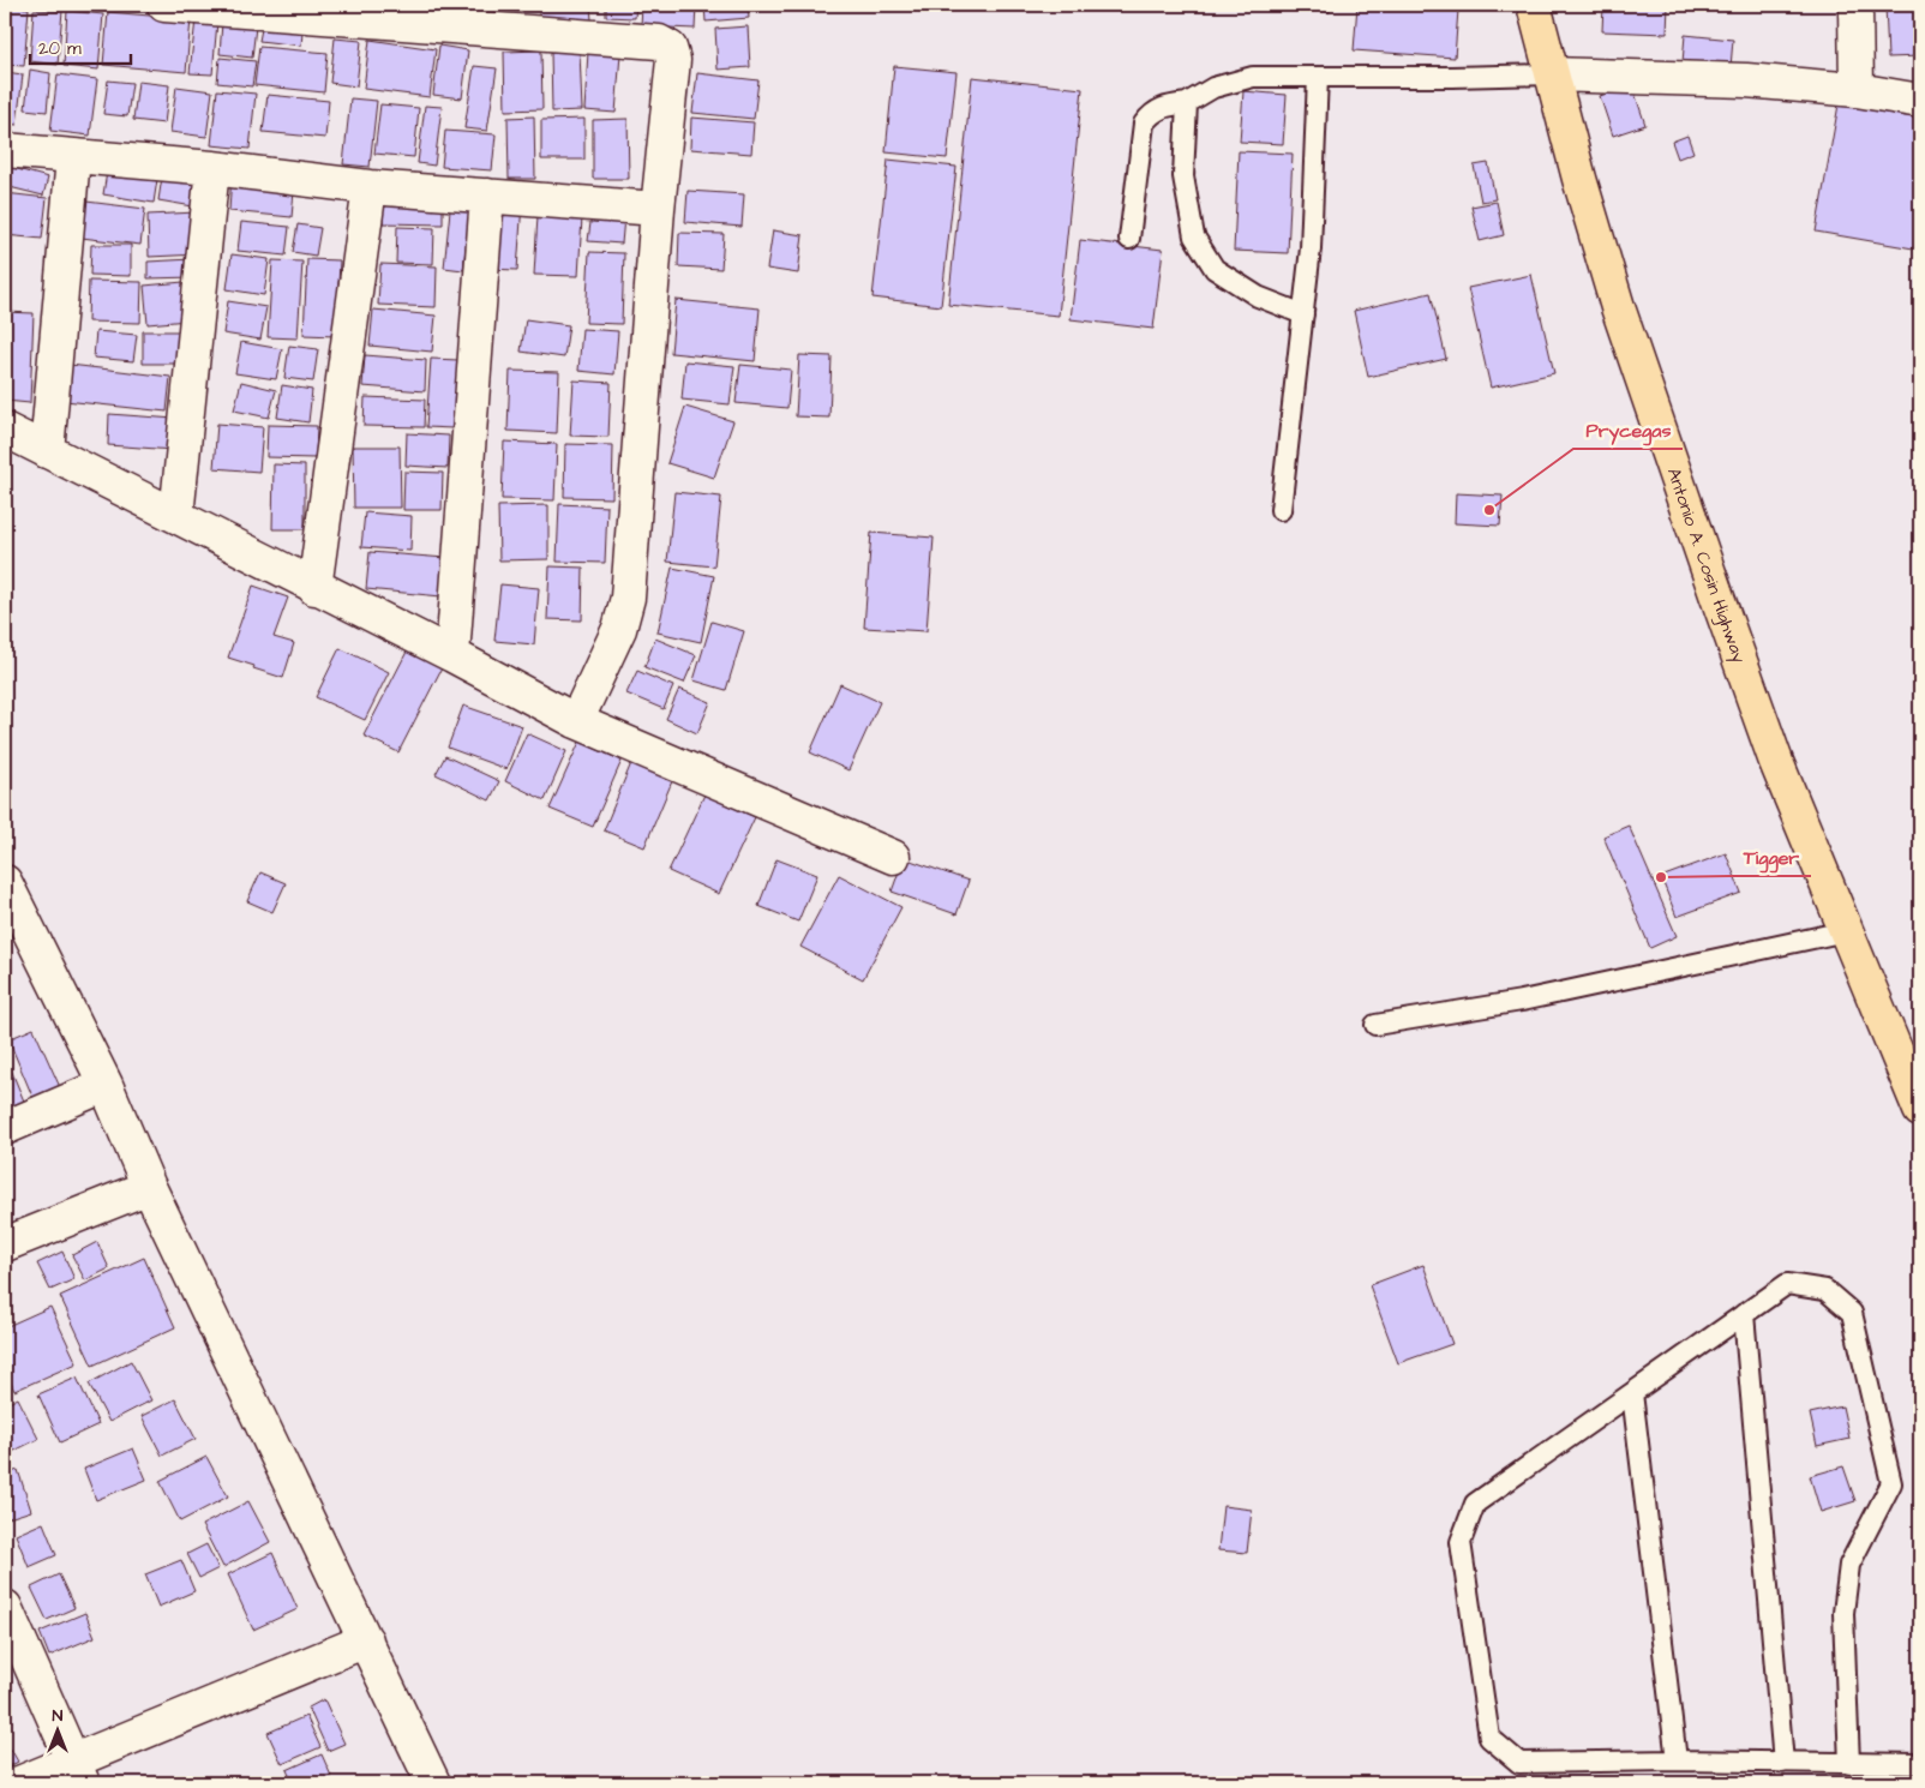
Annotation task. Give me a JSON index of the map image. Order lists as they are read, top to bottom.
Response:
{
  "streets": {
    "highway": ["Antonio A. Cosin Highway"]
  },
  "places": ["Prycegas", "Tigger"],
  "scale_bar": "20 m",
  "north": "top"
}
